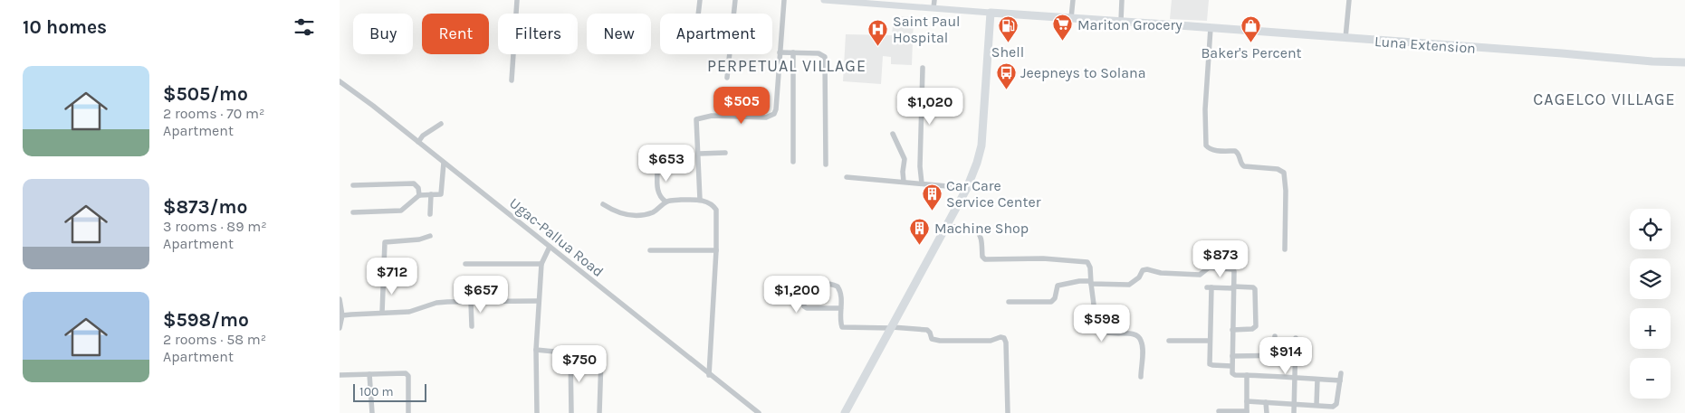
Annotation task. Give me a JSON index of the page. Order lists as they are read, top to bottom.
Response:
{
  "streets": {
    "highway": ["Luna Extension"],
    "street": ["Ugac-Pallua Road"]
  },
  "districts": ["PERPETUAL VILLAGE", "CAGELCO VILLAGE"],
  "places": {
    "supermarket": ["Mariton Grocery"],
    "fuel station": ["Shell"],
    "shop": ["Baker's Percent"],
    "hospital": ["Saint Paul Hospital"],
    "bus stop": ["Jeepneys to Solana"],
    "building": ["Car Care Service Center", "Machine Shop"]
  },
  "scale_bar": "100 m",
  "page": {
    "heading": "10 homes",
    "chip": [
      "Buy",
      "Rent",
      "Filters",
      "New",
      "Apartment"
    ],
    "list": [
      {
        "name": "$505/mo",
        "note": "2 rooms · 70 m² · Apartment"
      },
      {
        "name": "$873/mo",
        "note": "3 rooms · 89 m² · Apartment"
      },
      {
        "name": "$598/mo",
        "note": "2 rooms · 58 m² · Apartment"
      }
    ],
    "price": [
      "$505",
      "$1,020",
      "$653",
      "$873",
      "$712",
      "$657",
      "$1,200",
      "$598",
      "$914",
      "$750"
    ],
    "map_buttons": ["+", "−"],
    "scale": "100 m"
  }
}
